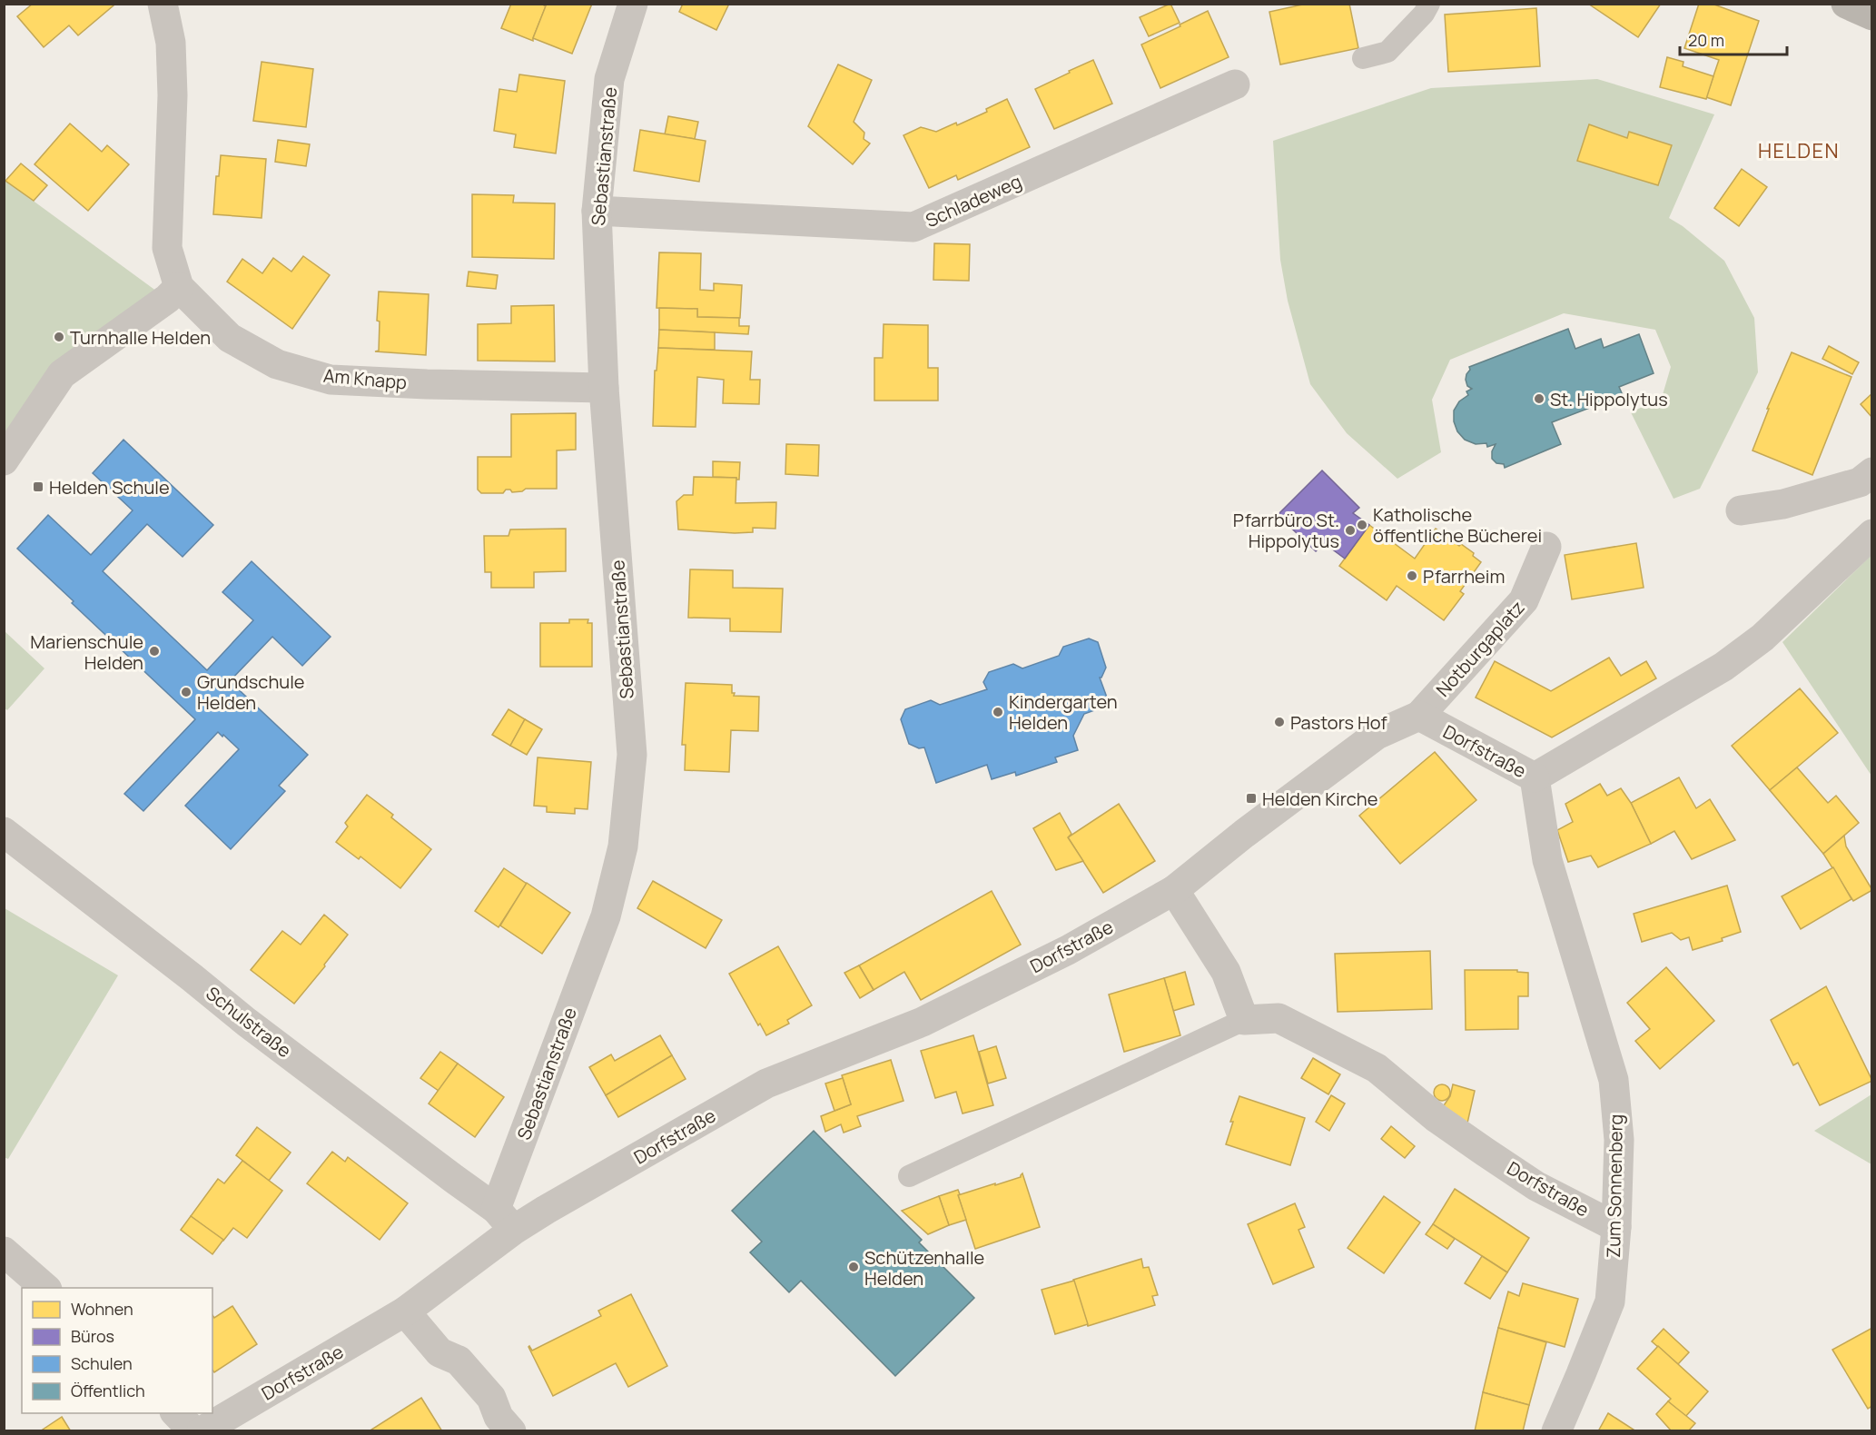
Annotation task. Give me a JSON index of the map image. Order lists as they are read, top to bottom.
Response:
{
  "streets": {
    "street": [
      "Sebastianstraße",
      "Schladeweg",
      "Am Knapp",
      "Notburgaplatz",
      "Dorfstraße",
      "Schulstraße",
      "Zum Sonnenberg"
    ]
  },
  "crossings": [
    ["Sebastianstraße", "Schladeweg"],
    ["Sebastianstraße", "Am Knapp"],
    ["Sebastianstraße", "Dorfstraße"],
    ["Sebastianstraße", "Schulstraße"],
    ["Notburgaplatz", "Dorfstraße"],
    ["Dorfstraße", "Schulstraße"],
    ["Dorfstraße", "Zum Sonnenberg"]
  ],
  "districts": ["HELDEN"],
  "places": {
    "other": [
      "Turnhalle Helden",
      "St. Hippolytus",
      "Katholische öffentliche Bücherei",
      "Pfarrbüro St. Hippolytus",
      "Pfarrheim",
      "Marienschule Helden",
      "Grundschule Helden",
      "Kindergarten Helden",
      "Pastors Hof",
      "Schützenhalle Helden"
    ],
    "transit": ["Helden Schule", "Helden Kirche"]
  },
  "legend": [
    "Wohnen",
    "Büros",
    "Schulen",
    "Öffentlich"
  ],
  "scale_bar": "20 m"
}
